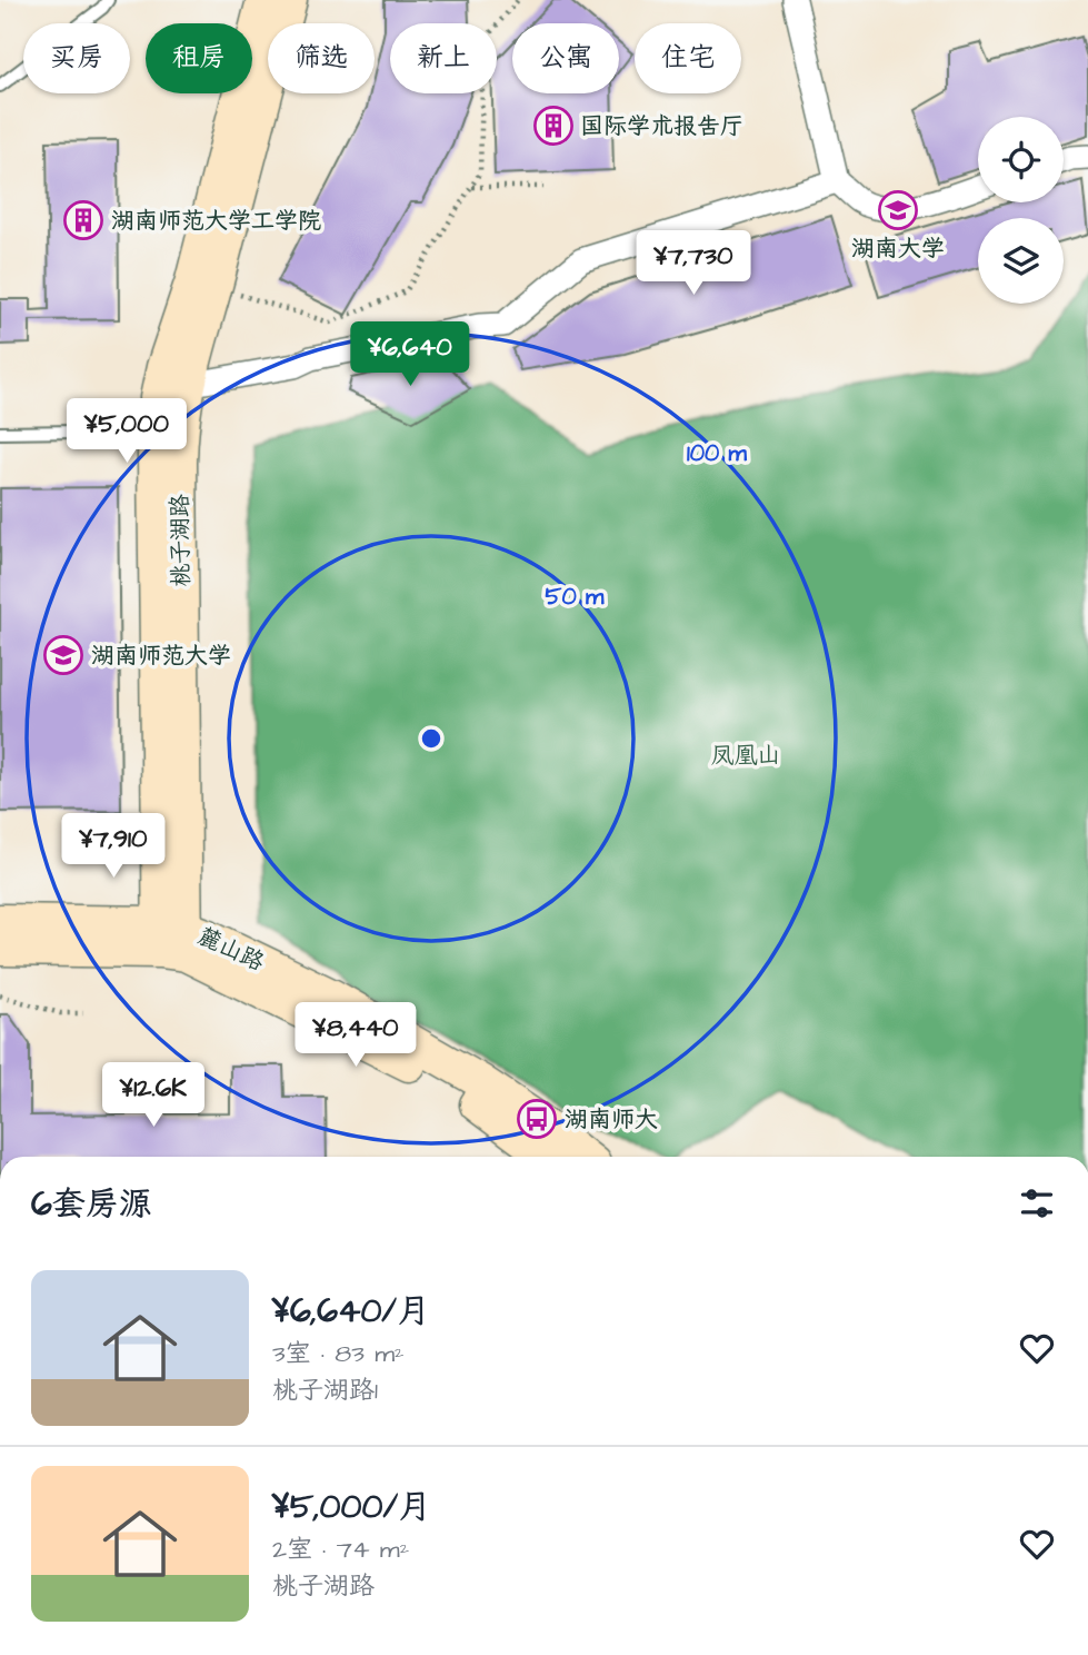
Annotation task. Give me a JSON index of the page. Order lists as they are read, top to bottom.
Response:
{
  "streets": {
    "main road": ["桃子湖路", "麓山路"]
  },
  "crossings": [
    ["桃子湖路", "麓山路"]
  ],
  "parks": ["凤凰山"],
  "places": {
    "building": ["国际学术报告厅", "湖南师范大学工学院"],
    "school or university": ["湖南大学", "湖南师范大学"],
    "bus stop": ["湖南师大"]
  },
  "page": {
    "chip": [
      "买房",
      "租房",
      "筛选",
      "新上",
      "公寓",
      "住宅"
    ],
    "price": [
      "¥7,730",
      "¥6,640",
      "¥5,000",
      "¥7,910",
      "¥8,440",
      "¥12.6K"
    ],
    "heading": "6套房源",
    "list": [
      {
        "name": "¥6,640/月",
        "note": "3室 · 83 m² · 桃子湖路1"
      },
      {
        "name": "¥5,000/月",
        "note": "2室 · 74 m² · 桃子湖路"
      }
    ]
  },
  "rings": ["100 m", "50 m"]
}
